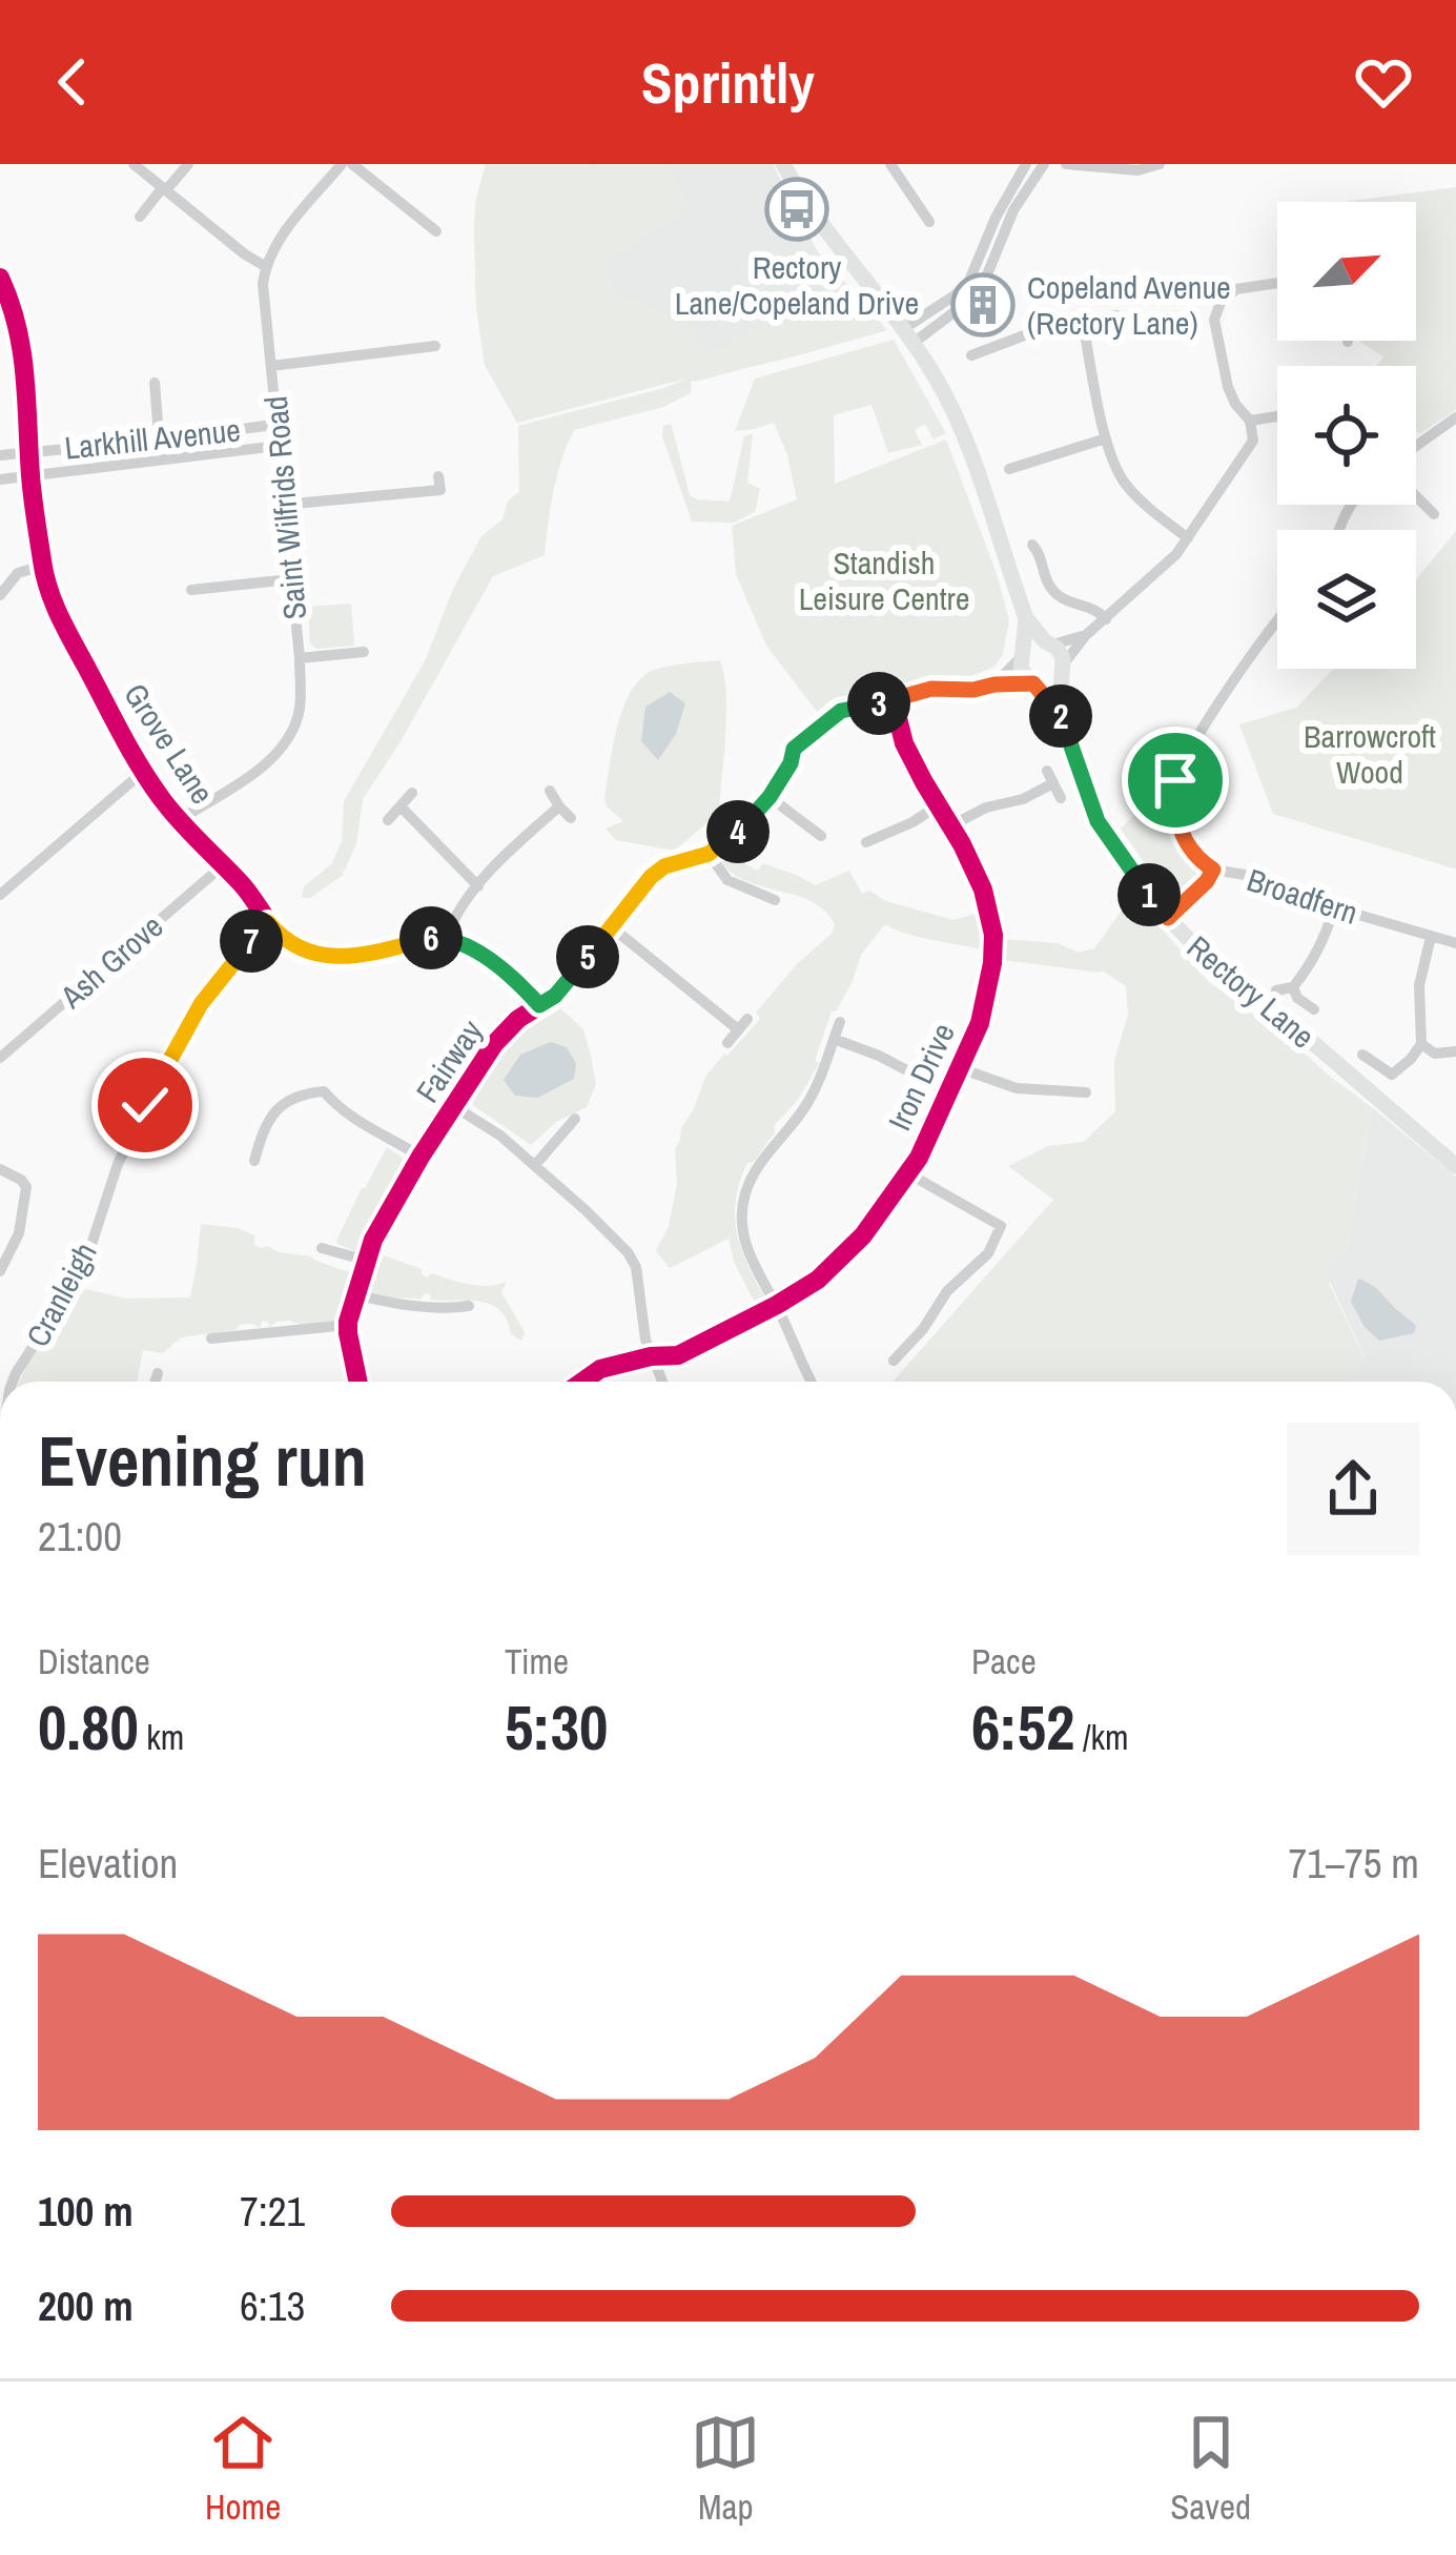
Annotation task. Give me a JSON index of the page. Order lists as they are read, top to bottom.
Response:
{
  "streets": {
    "main road": ["Rectory Lane"],
    "street": [
      "Larkhill Avenue",
      "Saint Wilfrids Road",
      "Grove Lane",
      "Broadfern",
      "Ash Grove",
      "Fairway",
      "Iron Drive",
      "Cranleigh"
    ]
  },
  "crossings": [
    ["Larkhill Avenue", "Saint Wilfrids Road"],
    ["Larkhill Avenue", "Grove Lane"],
    ["Saint Wilfrids Road", "Grove Lane"],
    ["Grove Lane", "Ash Grove"],
    ["Grove Lane", "Cranleigh"],
    ["Broadfern", "Rectory Lane"],
    ["Rectory Lane", "Fairway"],
    ["Fairway", "Iron Drive"]
  ],
  "parks": ["Standish Leisure Centre", "Barrowcroft Wood"],
  "places": {
    "bus stop": ["Rectory Lane/Copeland Drive"],
    "building": ["Copeland Avenue (Rectory Lane)"]
  },
  "north": "top right",
  "page": {
    "header": "Sprintly",
    "pins": [
      "3",
      "2",
      "4",
      "1",
      "6",
      "7",
      "5"
    ],
    "heading": ["Evening run", "21:00"],
    "stats": [
      ["Distance", "0.80 km"],
      ["Time", "5:30"],
      ["Pace", "6:52 /km"]
    ],
    "chart": ["Elevation", "71–75 m"],
    "list": [
      {
        "name": "100 m",
        "note": "7:21"
      },
      {
        "name": "200 m",
        "note": "6:13"
      }
    ],
    "tabs": ["Home", "Map", "Saved"]
  }
}
